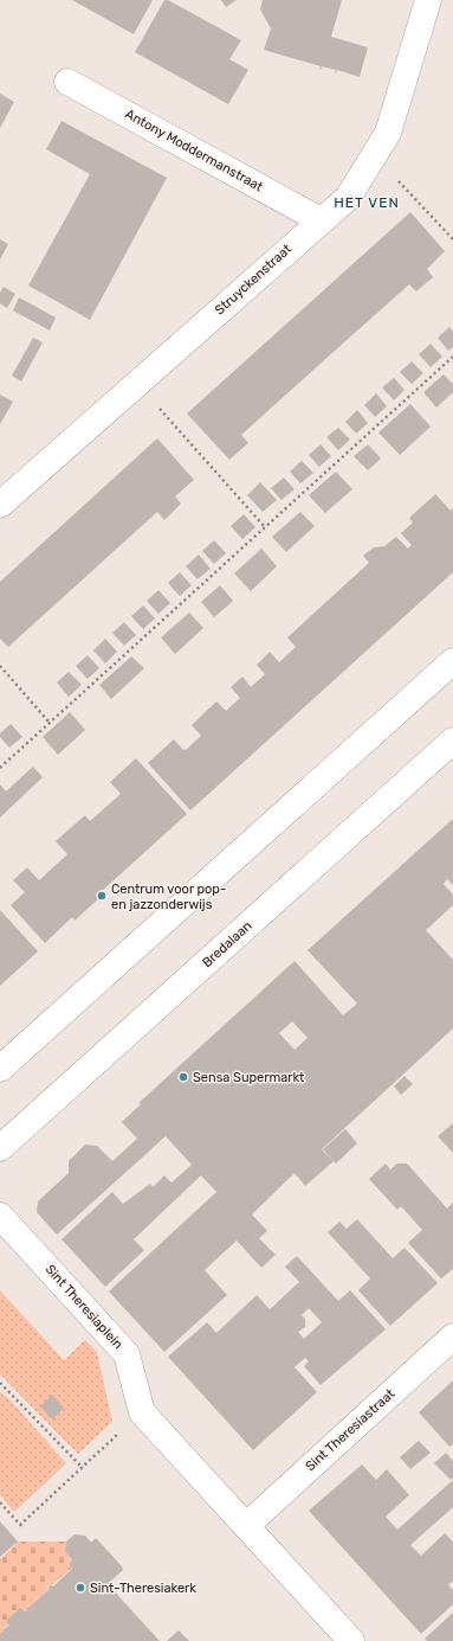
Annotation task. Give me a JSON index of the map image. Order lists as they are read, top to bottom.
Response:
{
  "streets": {
    "street": [
      "Antony Moddermanstraat",
      "Struyckenstraat",
      "Bredalaan",
      "Sint Theresiaplein",
      "Sint Theresiastraat"
    ]
  },
  "crossings": [
    ["Antony Moddermanstraat", "Struyckenstraat"],
    ["Sint Theresiaplein", "Sint Theresiastraat"]
  ],
  "districts": ["HET VEN"],
  "places": ["Centrum voor pop- en jazzonderwijs", "Sensa Supermarkt", "Sint-Theresiakerk"]
}
